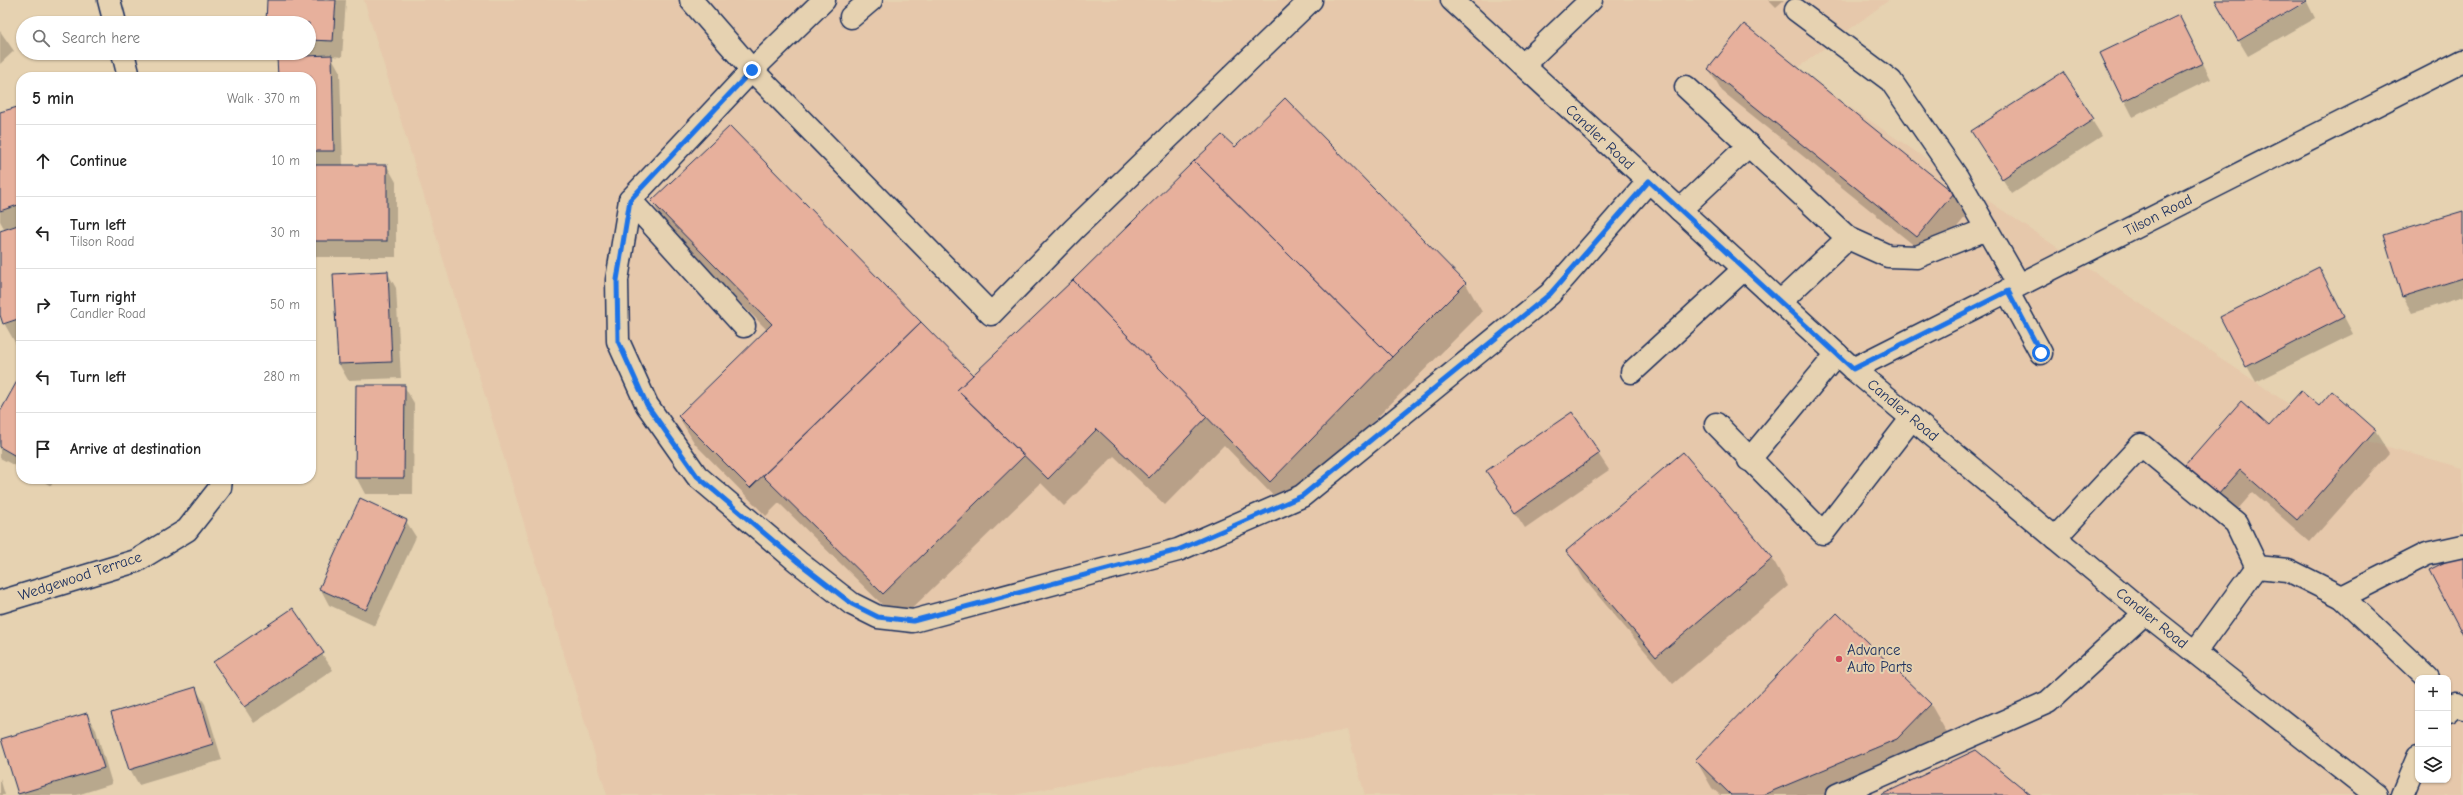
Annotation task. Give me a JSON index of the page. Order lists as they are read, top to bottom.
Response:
{
  "streets": {
    "main road": ["Candler Road", "Tilson Road", "Wedgewood Terrace"]
  },
  "crossings": [
    ["Candler Road", "Tilson Road"]
  ],
  "places": ["Advance Auto Parts"],
  "page": {
    "search": "Search here",
    "heading": ["5 min", "Walk · 370 m"],
    "list": [
      ["Continue", "10 m"],
      ["Turn left", "Tilson Road", "30 m"],
      ["Turn right", "Candler Road", "50 m"],
      ["Turn left", "280 m"],
      "Arrive at destination"
    ],
    "map_buttons": ["+", "−"]
  }
}
